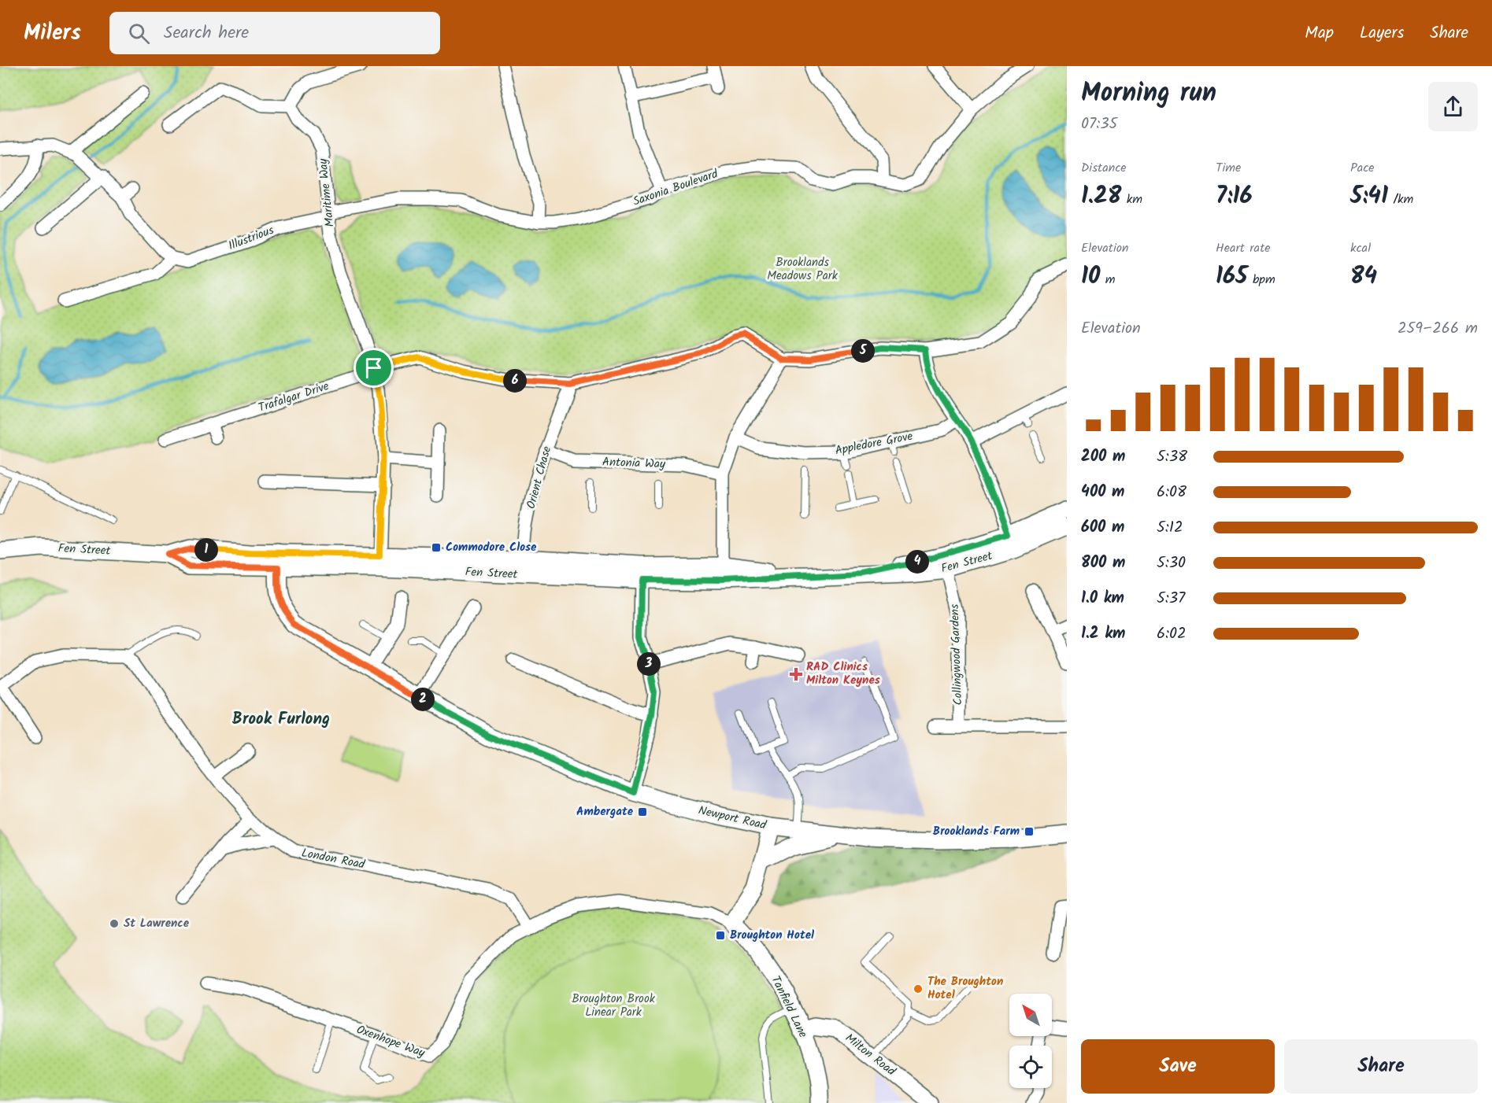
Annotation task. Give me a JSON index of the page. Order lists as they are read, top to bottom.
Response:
{
  "streets": {
    "street": [
      "Saxonia Boulevard",
      "Maritime Way",
      "Illustrious",
      "Trafalgar Drive",
      "Appledore Grove",
      "Antonia Way",
      "Orient Chase",
      "Fen Street",
      "Collingwood Gardens",
      "Newport Road",
      "London Road",
      "Tanfield Lane",
      "Oxenhope Way",
      "Milton Road"
    ]
  },
  "crossings": [
    ["Saxonia Boulevard", "Maritime Way"],
    ["Saxonia Boulevard", "Illustrious"],
    ["Maritime Way", "Illustrious"],
    ["Maritime Way", "Trafalgar Drive"],
    ["Trafalgar Drive", "Orient Chase"],
    ["Antonia Way", "Orient Chase"],
    ["Orient Chase", "Fen Street"],
    ["Fen Street", "Collingwood Gardens"],
    ["Fen Street", "Newport Road"],
    ["London Road", "Oxenhope Way"],
    ["Tanfield Lane", "Oxenhope Way"],
    ["Tanfield Lane", "Milton Road"]
  ],
  "districts": ["Brook Furlong"],
  "parks": ["Brooklands Meadows Park", "Broughton Brook Linear Park"],
  "places": {
    "transit": [
      "Commodore Close",
      "Ambergate",
      "Brooklands Farm",
      "Broughton Hotel"
    ],
    "health": ["RAD Clinics Milton Keynes"],
    "other": ["St Lawrence", "The Broughton Hotel"]
  },
  "north": "top left",
  "page": {
    "header": "Milers",
    "search": "Search here",
    "nav": ["Map", "Layers", "Share"],
    "heading": ["Morning run", "07:35"],
    "stats": [
      ["Distance", "1.28 km"],
      ["Time", "7:16"],
      ["Pace", "5:41 /km"],
      ["Elevation", "10 m"],
      ["Heart rate", "165 bpm"],
      ["kcal", "84"]
    ],
    "chart": ["Elevation", "259–266 m"],
    "pins": [
      "5",
      "6",
      "1",
      "4",
      "3",
      "2"
    ],
    "list": [
      {
        "name": "200 m",
        "note": "5:38"
      },
      {
        "name": "400 m",
        "note": "6:08"
      },
      {
        "name": "600 m",
        "note": "5:12"
      },
      {
        "name": "800 m",
        "note": "5:30"
      },
      {
        "name": "1.0 km",
        "note": "5:37"
      },
      {
        "name": "1.2 km",
        "note": "6:02"
      }
    ],
    "buttons": ["Save", "Share"]
  }
}
